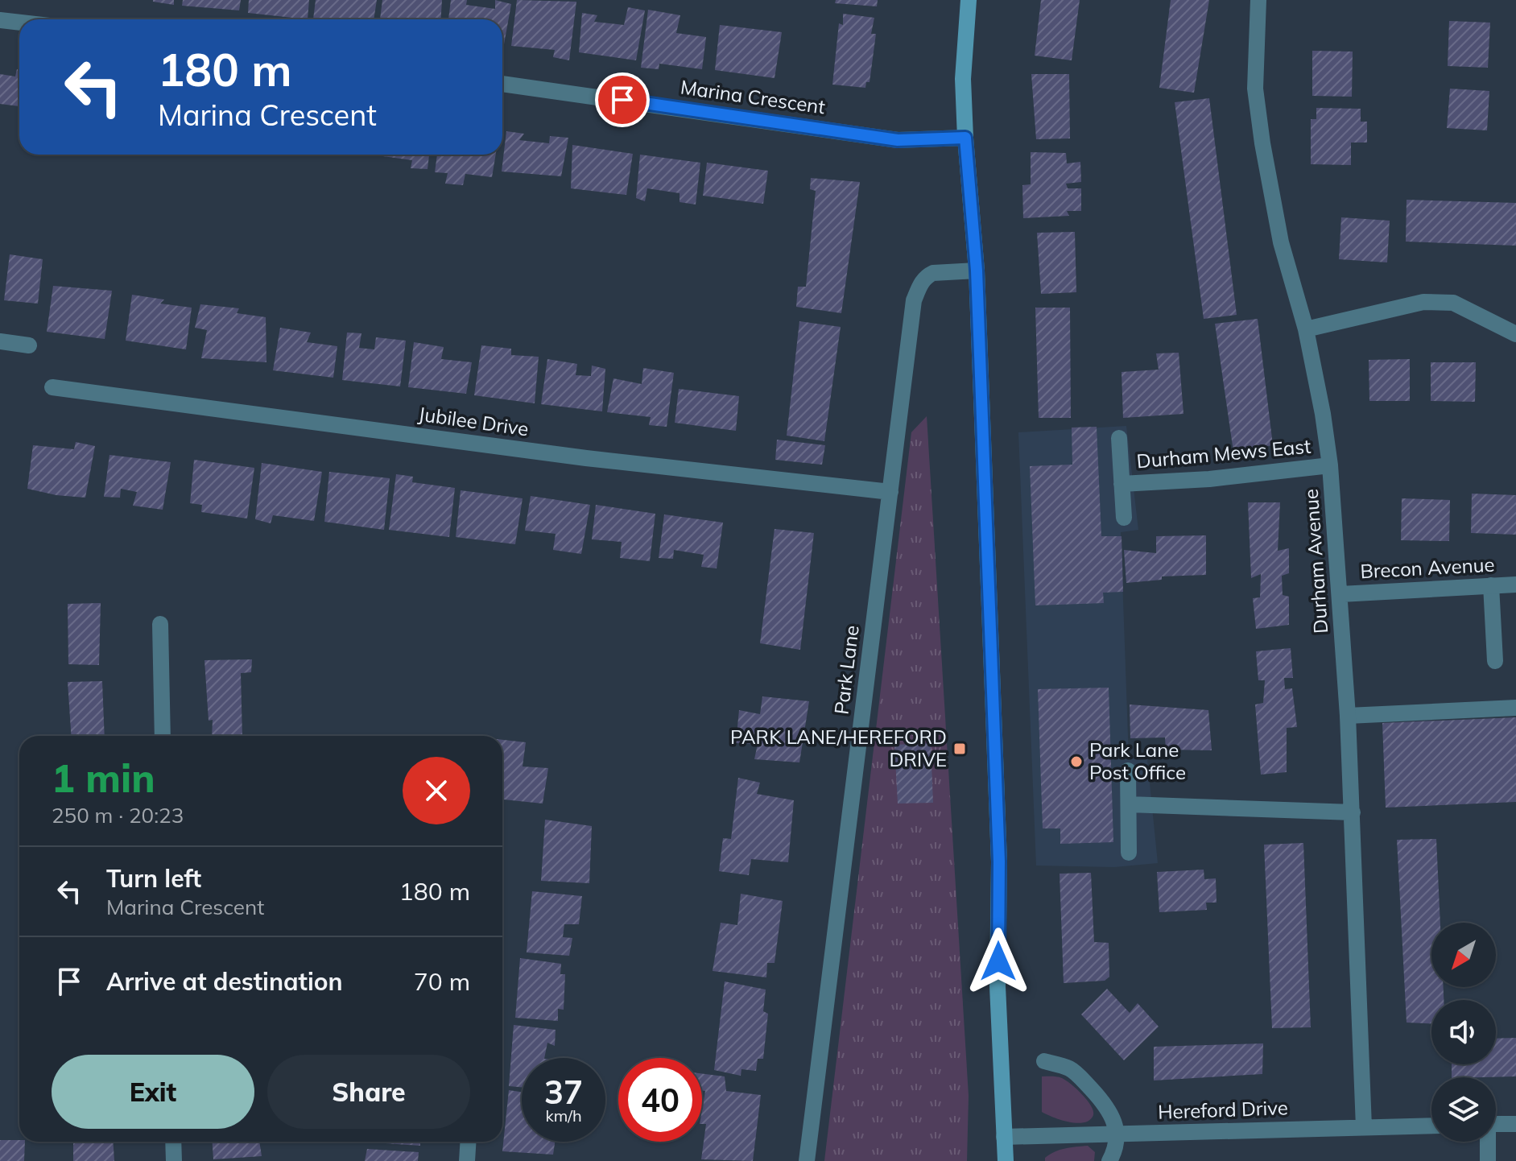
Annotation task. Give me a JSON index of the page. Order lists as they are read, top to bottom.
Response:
{
  "streets": {
    "street": [
      "Marina Crescent",
      "Jubilee Drive",
      "Durham Mews East",
      "Durham Avenue",
      "Brecon Avenue",
      "Park Lane",
      "Hereford Drive"
    ]
  },
  "crossings": [
    ["Jubilee Drive", "Park Lane"],
    ["Durham Mews East", "Durham Avenue"],
    ["Durham Avenue", "Brecon Avenue"],
    ["Durham Avenue", "Hereford Drive"]
  ],
  "places": {
    "transit": ["PARK LANE/HEREFORD DRIVE"],
    "other": ["Park Lane Post Office"]
  },
  "north": "bottom left",
  "page": {
    "turn": ["180 m", "Marina Crescent"],
    "heading": ["1 min", "250 m · 20:23"],
    "list": [
      {
        "name": "Turn left",
        "note": "Marina Crescent",
        "value": "180 m"
      },
      {
        "name": "Arrive at destination",
        "value": "70 m"
      }
    ],
    "buttons": ["Exit", "Share"],
    "speed": "37 km/h",
    "limit": "40"
  }
}
